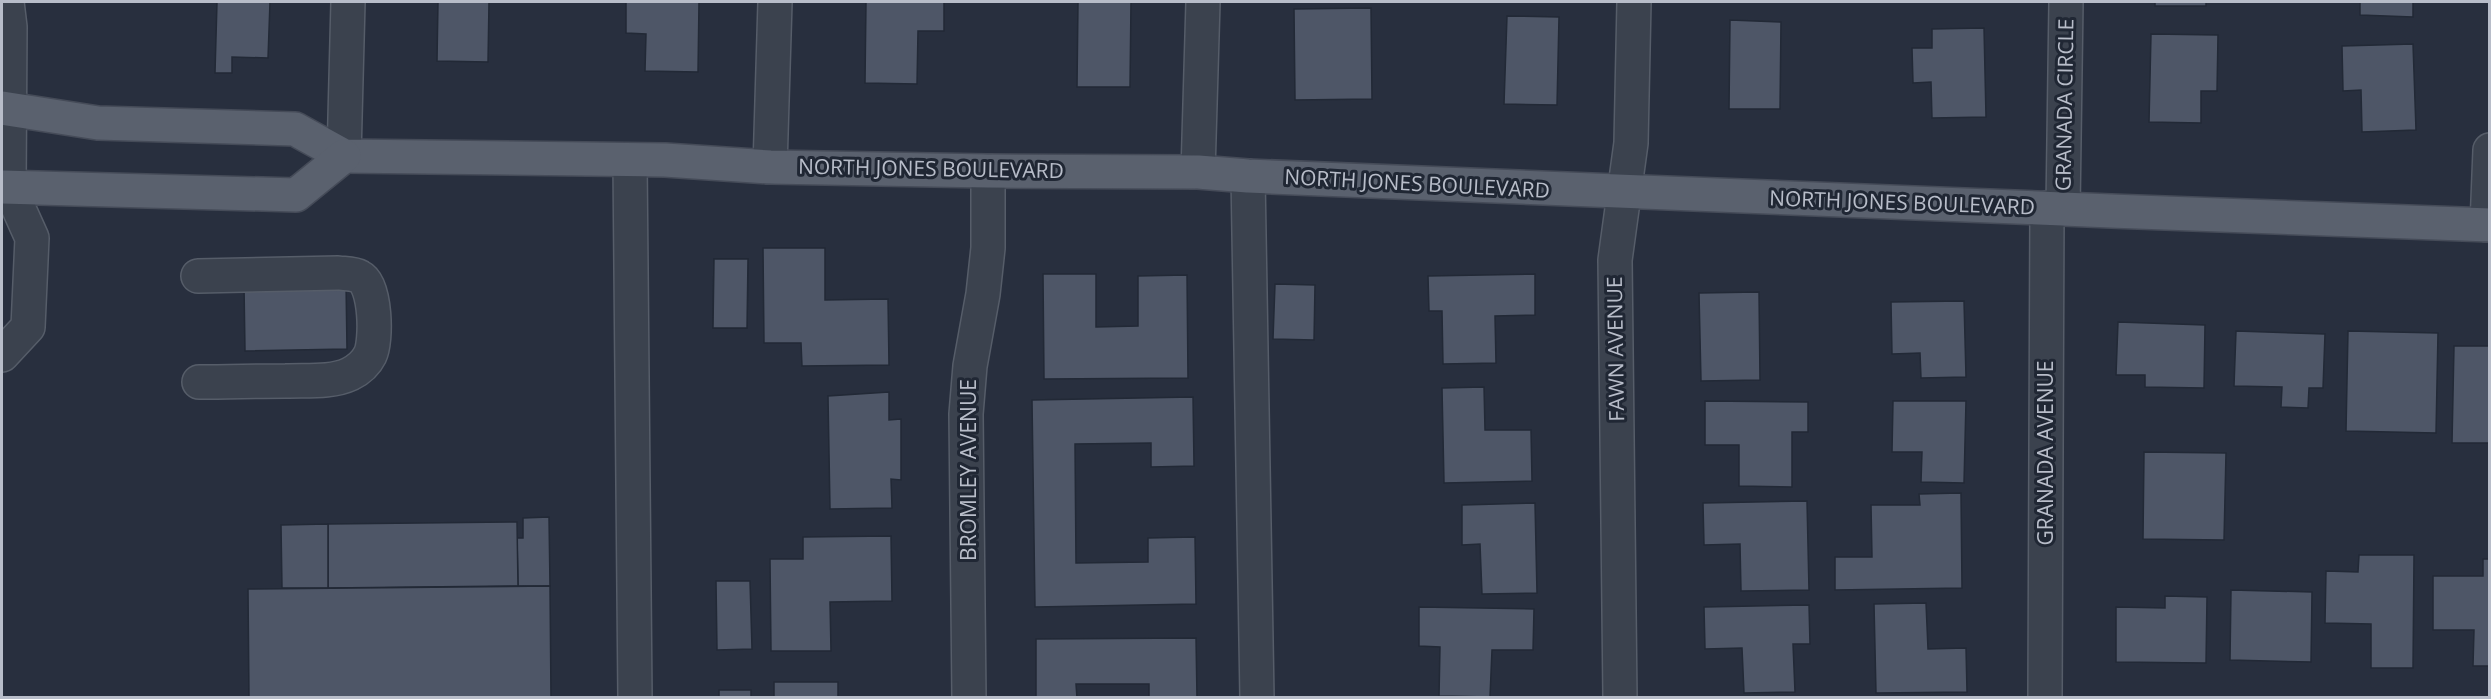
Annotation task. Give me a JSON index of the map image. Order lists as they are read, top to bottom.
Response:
{
  "streets": {
    "main road": ["NORTH JONES BOULEVARD"],
    "street": [
      "GRANADA CIRCLE",
      "FAWN AVENUE",
      "GRANADA AVENUE",
      "BROMLEY AVENUE"
    ]
  },
  "crossings": [
    ["GRANADA CIRCLE", "NORTH JONES BOULEVARD"],
    ["GRANADA CIRCLE", "GRANADA AVENUE"],
    ["NORTH JONES BOULEVARD", "FAWN AVENUE"],
    ["NORTH JONES BOULEVARD", "GRANADA AVENUE"],
    ["NORTH JONES BOULEVARD", "BROMLEY AVENUE"]
  ]
}
